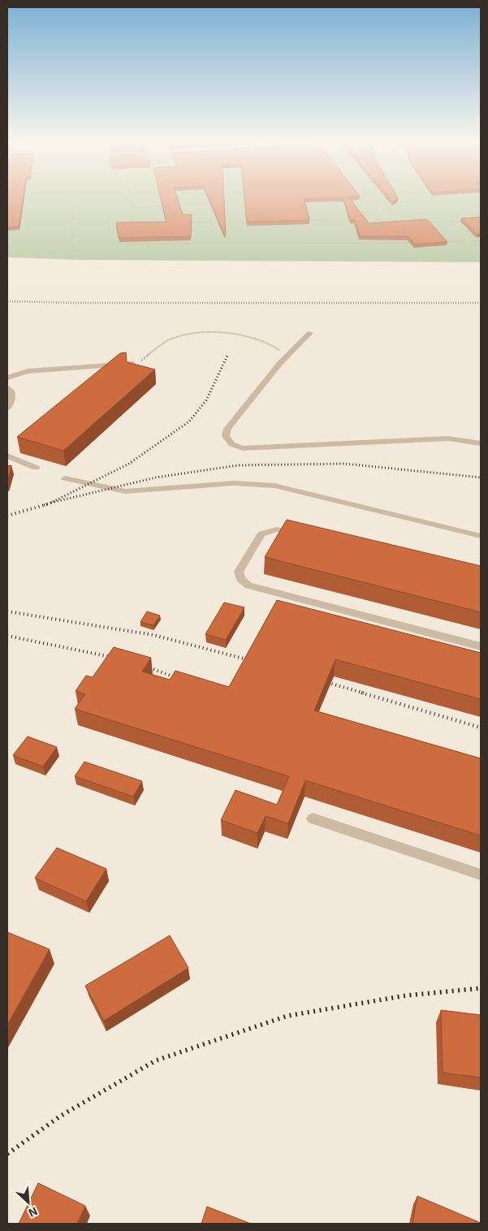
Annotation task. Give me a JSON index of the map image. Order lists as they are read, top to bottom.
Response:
{
  "north": "bottom right"
}
